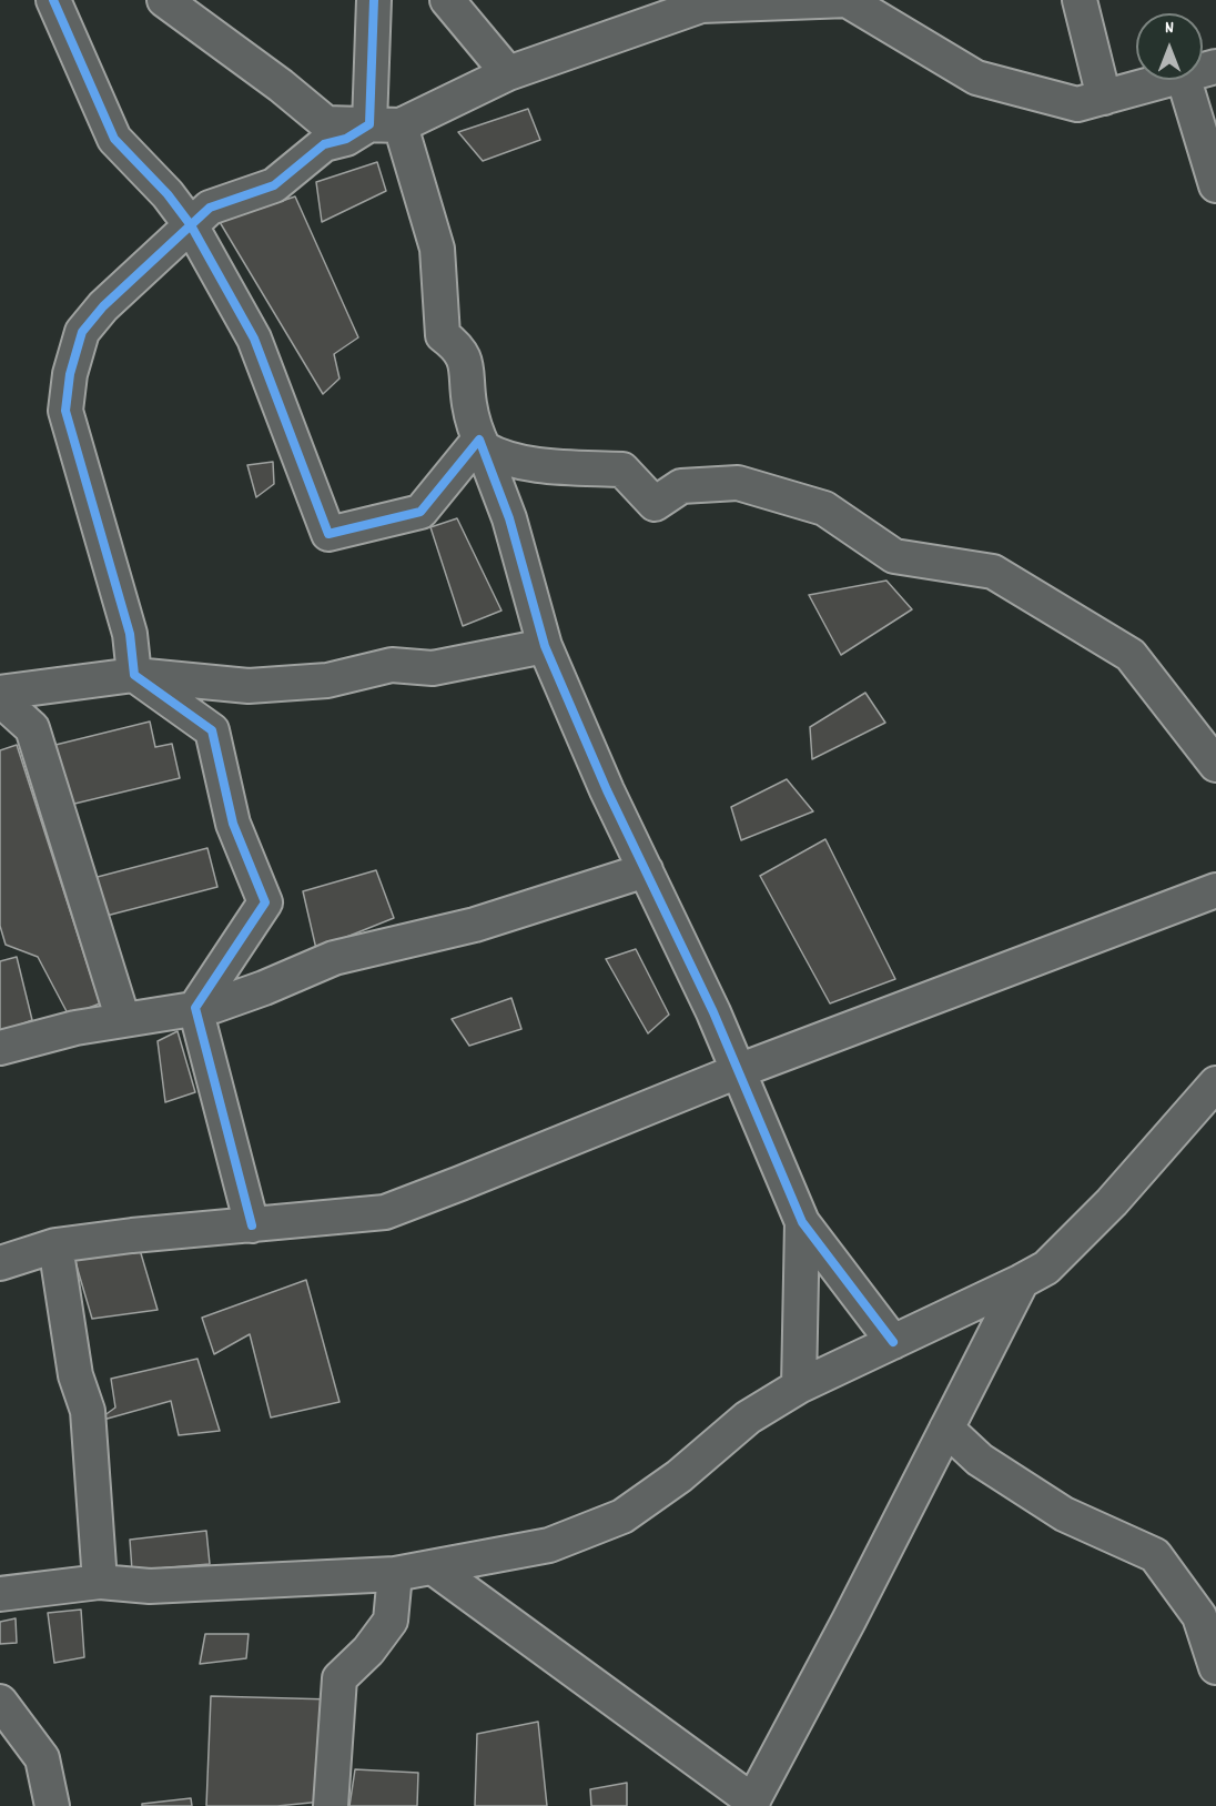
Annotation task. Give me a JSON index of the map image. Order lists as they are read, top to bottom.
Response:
{
  "north": "top"
}
